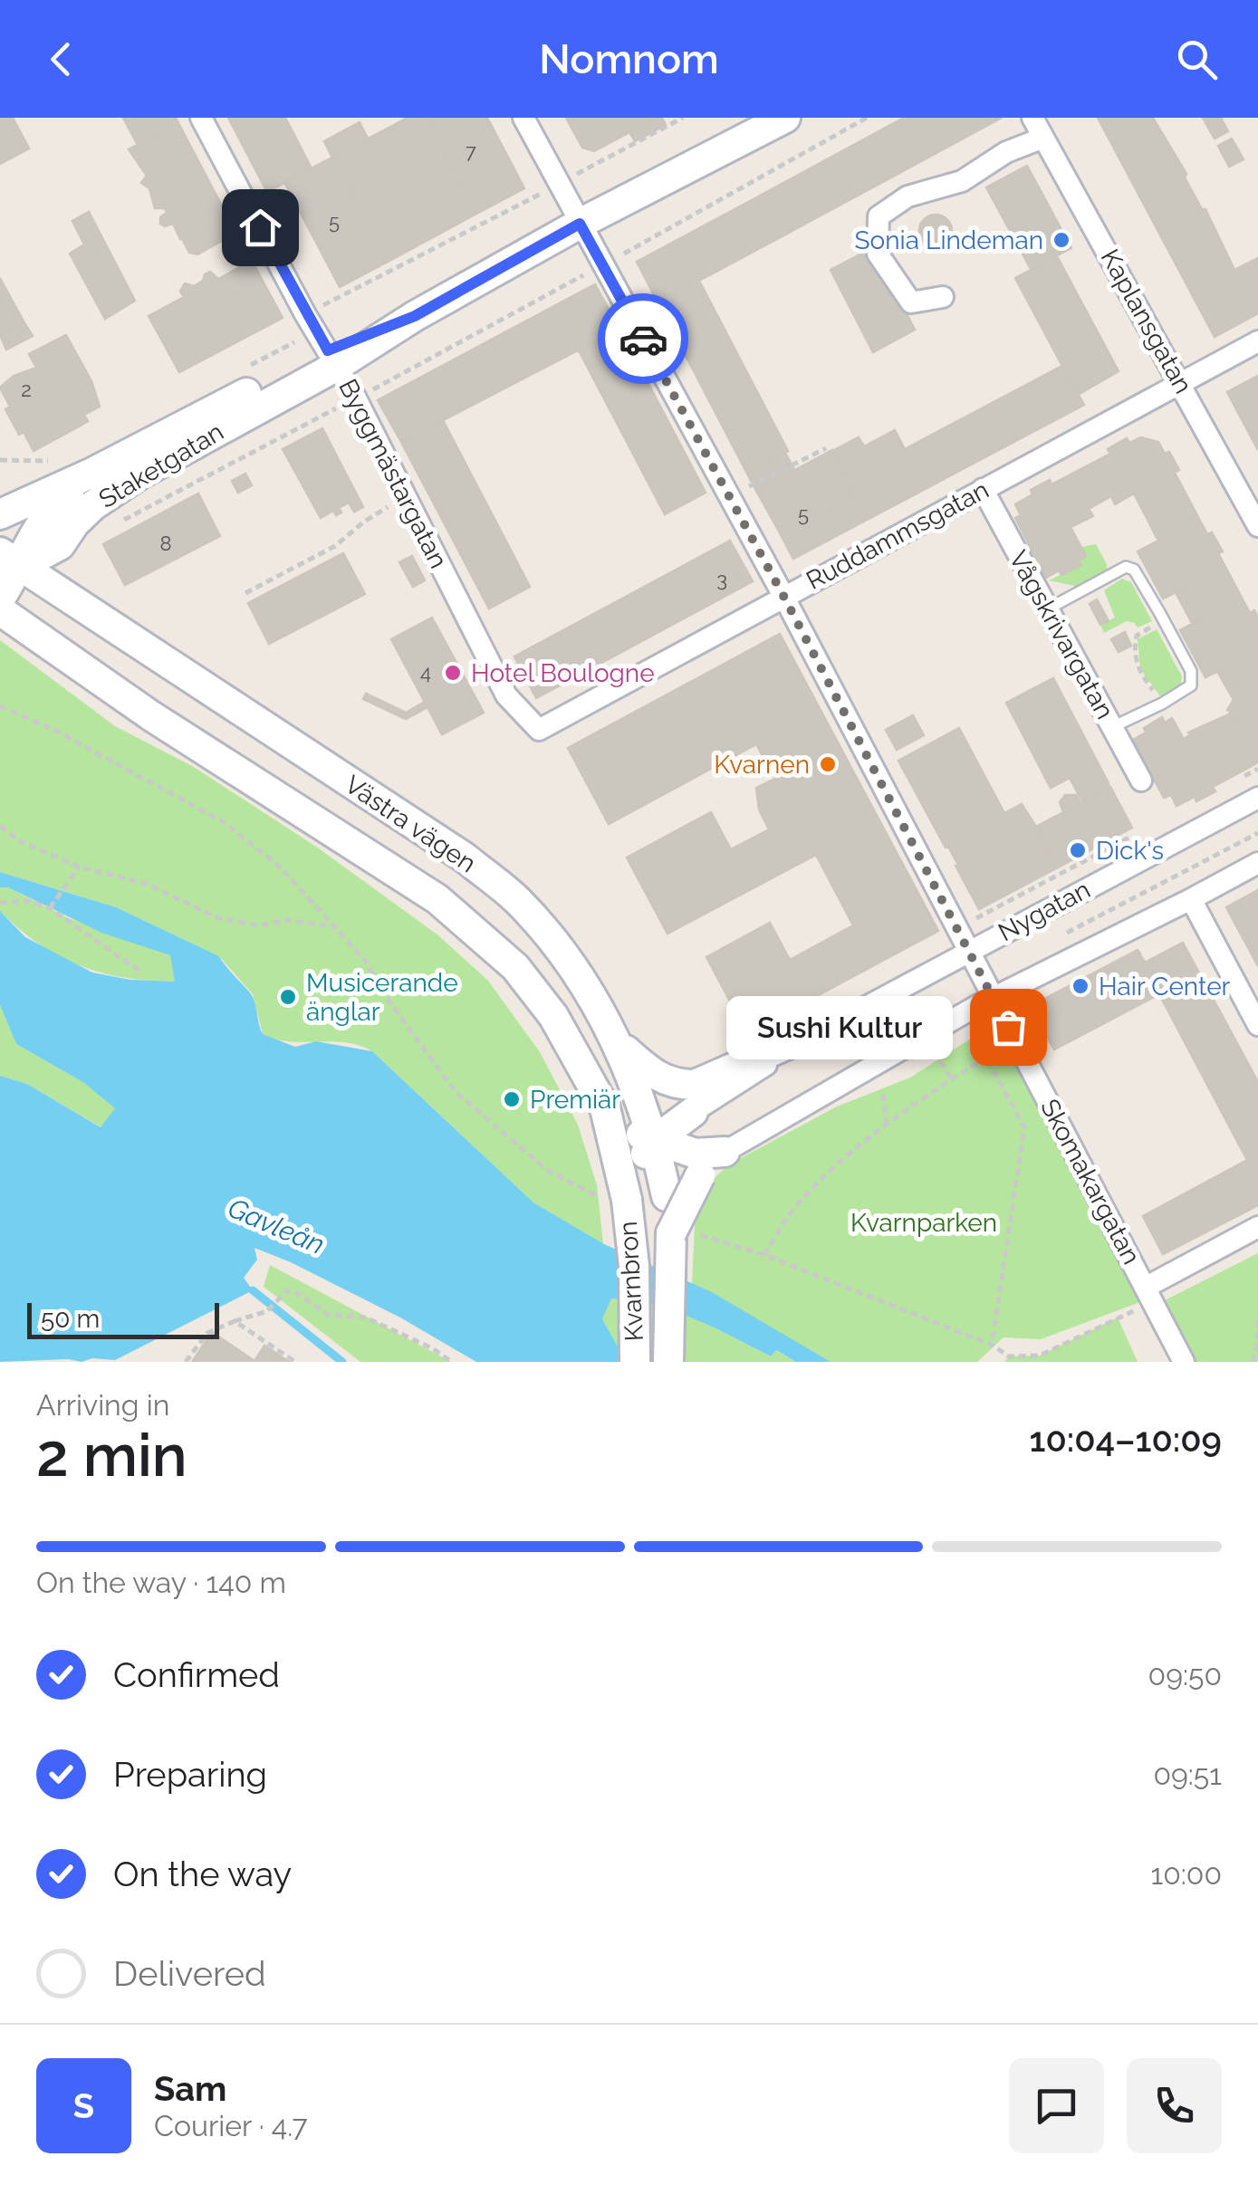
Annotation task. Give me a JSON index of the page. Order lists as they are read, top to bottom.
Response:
{
  "streets": {
    "main road": ["Staketgatan", "Västra vägen", "Kvarnbron"],
    "street": [
      "Kaplansgatan",
      "Byggmästargatan",
      "Ruddammsgatan",
      "Vågskrivargatan",
      "Nygatan",
      "Skomakargatan"
    ]
  },
  "crossings": [
    ["Kaplansgatan", "Ruddammsgatan"],
    ["Staketgatan", "Byggmästargatan"],
    ["Staketgatan", "Västra vägen"],
    ["Staketgatan", "Skomakargatan"],
    ["Byggmästargatan", "Ruddammsgatan"],
    ["Ruddammsgatan", "Vågskrivargatan"],
    ["Ruddammsgatan", "Skomakargatan"],
    ["Västra vägen", "Kvarnbron"],
    ["Nygatan", "Skomakargatan"]
  ],
  "water": ["Gavleån"],
  "parks": ["Kvarnparken"],
  "places": [
    "Sonia Lindeman",
    "Hotel Boulogne",
    "Kvarnen",
    "Dick's",
    "Hair Center",
    "Musicerande änglar",
    "Sushi Kultur",
    "Premiär"
  ],
  "house_numbers": [
    "7",
    "5",
    "2",
    "5",
    "8",
    "3",
    "4"
  ],
  "scale_bar": "50 m",
  "page": {
    "header": "Nomnom",
    "bubble": "Sushi Kultur",
    "scale": "50 m",
    "heading": ["2 min", "Arriving in", "10:04–10:09"],
    "panel": ["Sam", "Courier · 4.7"],
    "bar": "On the way · 140 m",
    "list": [
      ["Confirmed", "09:50"],
      ["Preparing", "09:51"],
      ["On the way", "10:00"],
      "Delivered"
    ],
    "round": "S"
  }
}
